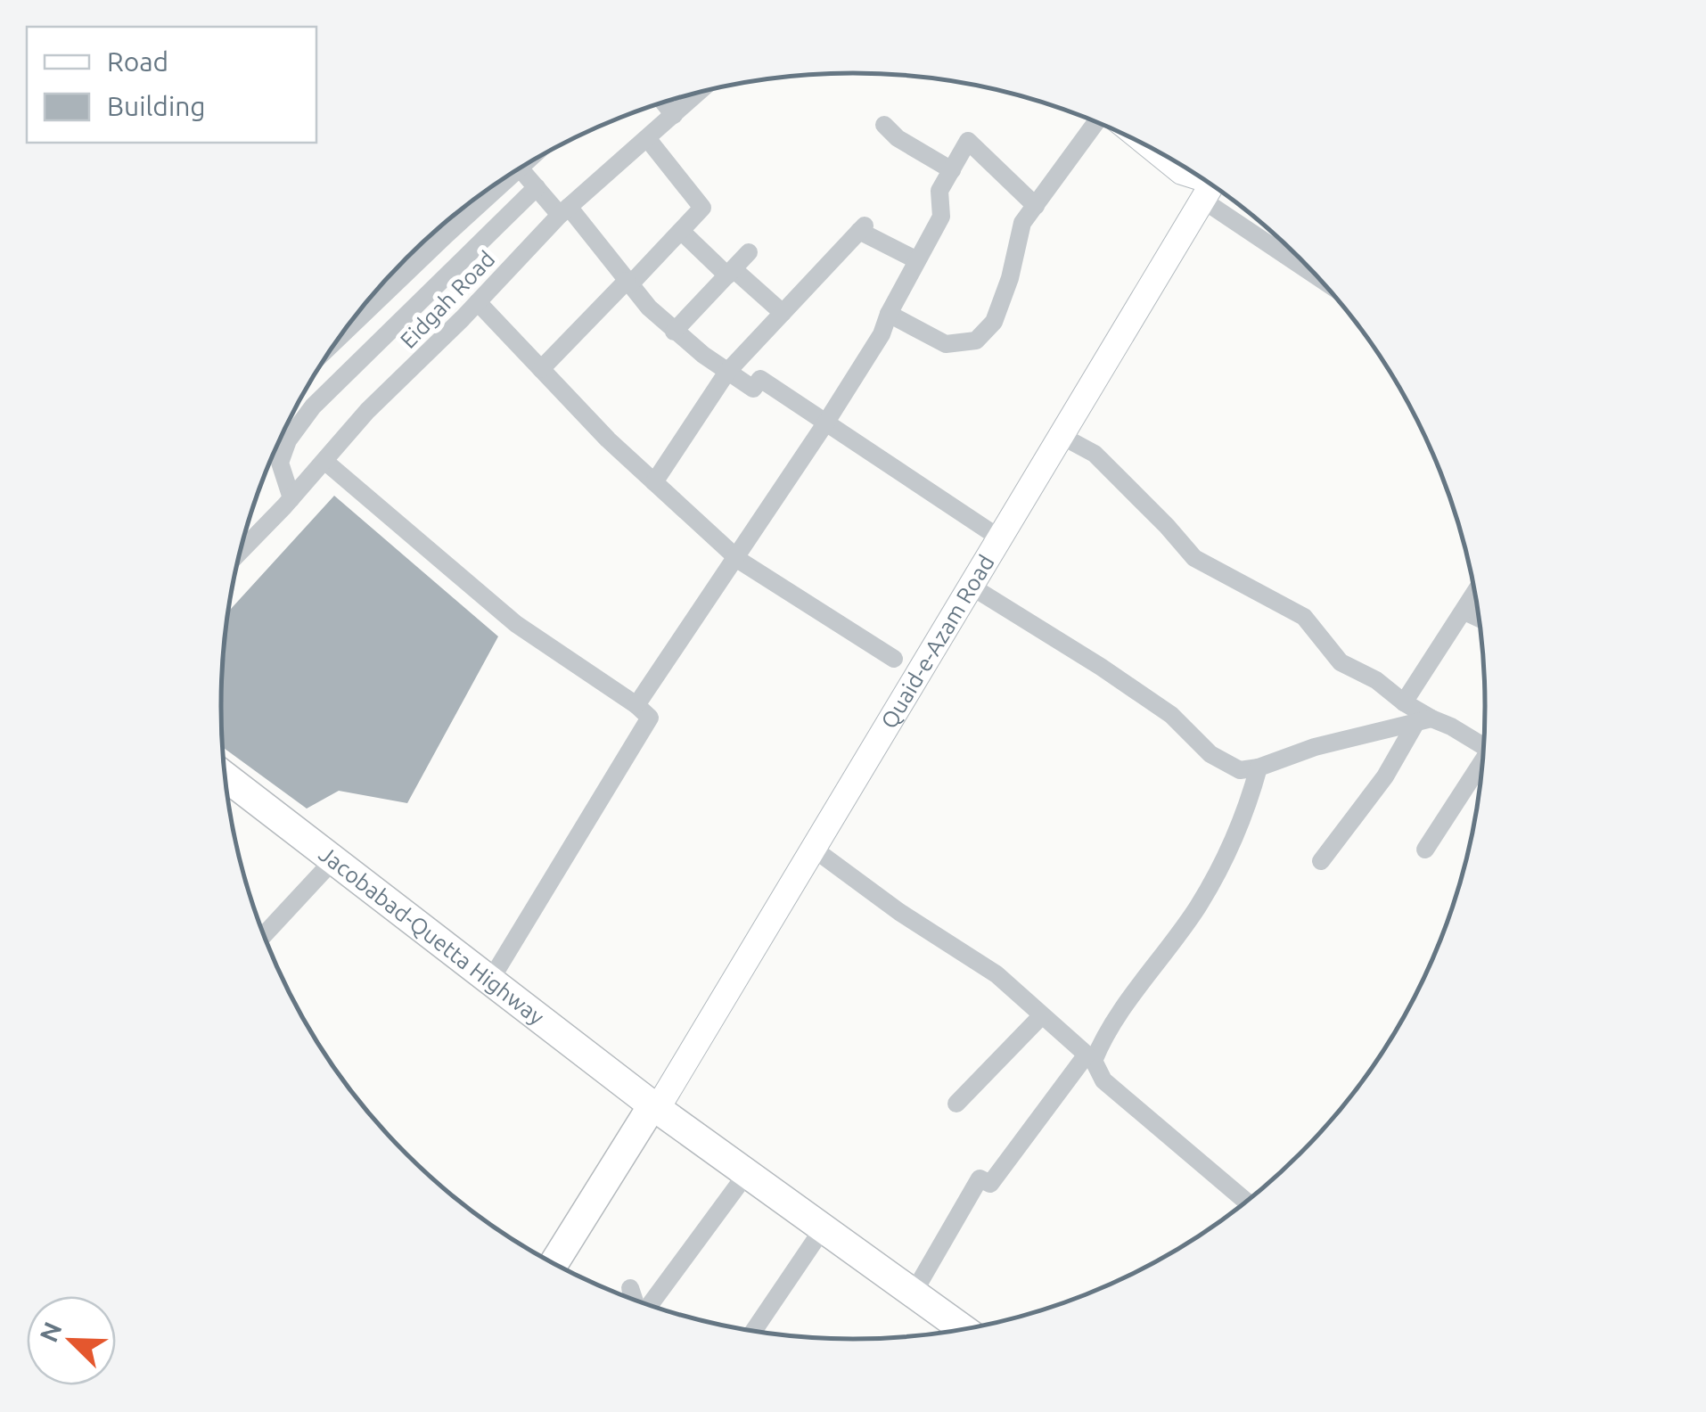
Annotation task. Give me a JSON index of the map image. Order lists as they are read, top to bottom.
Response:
{
  "streets": {
    "main road": ["Jacobabad-Quetta Highway"],
    "street": ["Eidgah Road", "Quaid-e-Azam Road"]
  },
  "crossings": [
    ["Quaid-e-Azam Road", "Jacobabad-Quetta Highway"]
  ],
  "legend": ["Road", "Building"],
  "north": "top left"
}
